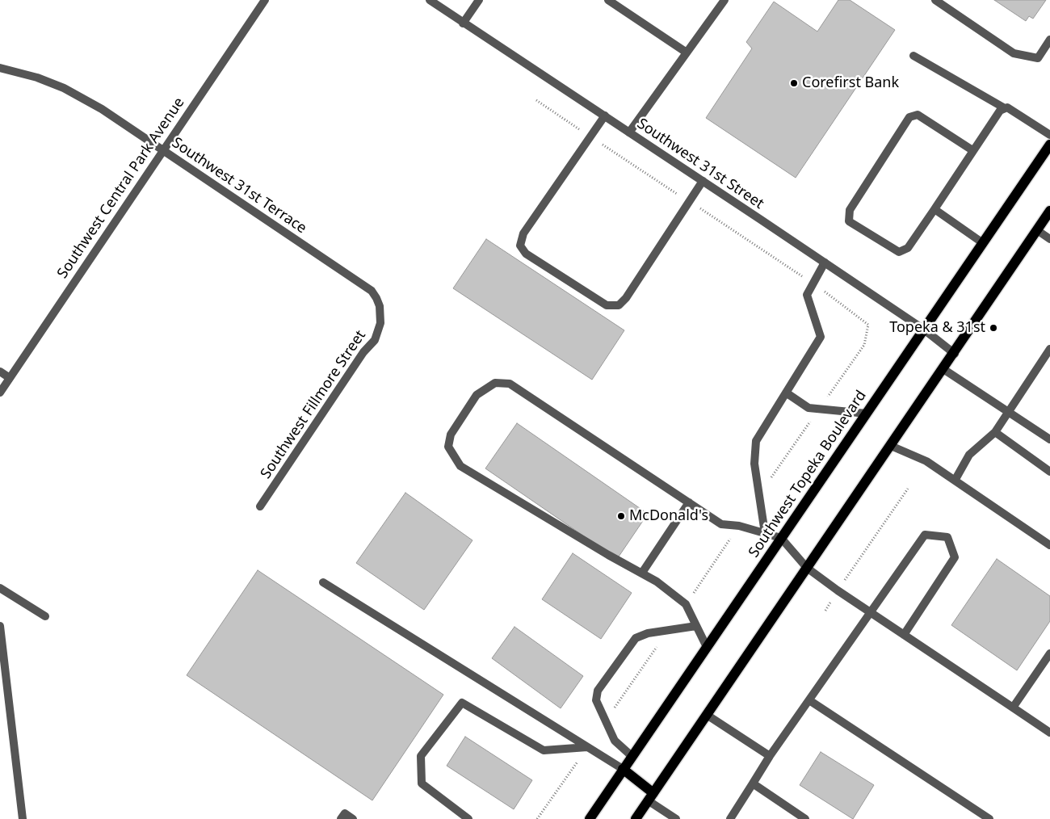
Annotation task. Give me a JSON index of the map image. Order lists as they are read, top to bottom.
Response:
{
  "streets": {
    "main road": ["Southwest Topeka Boulevard"],
    "street": [
      "Southwest 31st Street",
      "Southwest 31st Terrace",
      "Southwest Central Park Avenue",
      "Southwest Fillmore Street"
    ]
  },
  "crossings": [
    ["Southwest 31st Street", "Southwest Topeka Boulevard"],
    ["Southwest 31st Terrace", "Southwest Central Park Avenue"],
    ["Southwest 31st Terrace", "Southwest Fillmore Street"]
  ],
  "places": ["Corefirst Bank", "Topeka & 31st", "McDonald's"]
}
